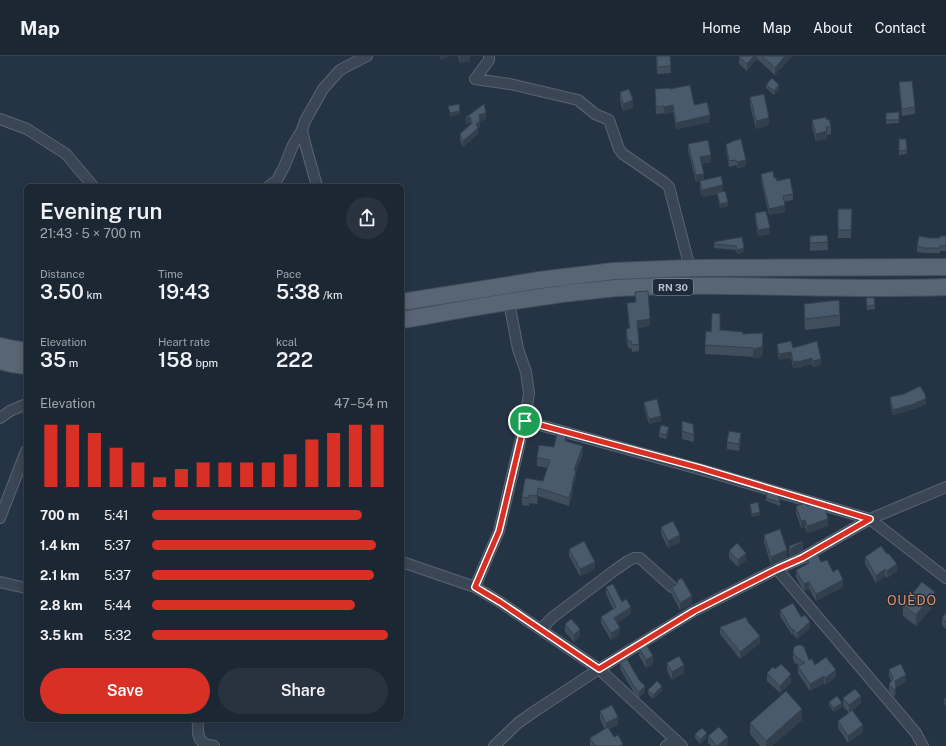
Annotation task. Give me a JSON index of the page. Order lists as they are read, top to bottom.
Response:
{
  "streets": {
    "main road": ["RN 30"]
  },
  "districts": ["OUÈDO"],
  "page": {
    "header": "Map",
    "nav": [
      "Home",
      "Map",
      "About",
      "Contact"
    ],
    "heading": ["Evening run", "21:43 · 5 × 700 m"],
    "stats": [
      ["Distance", "3.50 km"],
      ["Time", "19:43"],
      ["Pace", "5:38 /km"],
      ["Elevation", "35 m"],
      ["Heart rate", "158 bpm"],
      ["kcal", "222"]
    ],
    "chart": ["Elevation", "47–54 m"],
    "list": [
      {
        "name": "700 m",
        "note": "5:41"
      },
      {
        "name": "1.4 km",
        "note": "5:37"
      },
      {
        "name": "2.1 km",
        "note": "5:37"
      },
      {
        "name": "2.8 km",
        "note": "5:44"
      },
      {
        "name": "3.5 km",
        "note": "5:32"
      }
    ],
    "buttons": ["Save", "Share"]
  }
}
